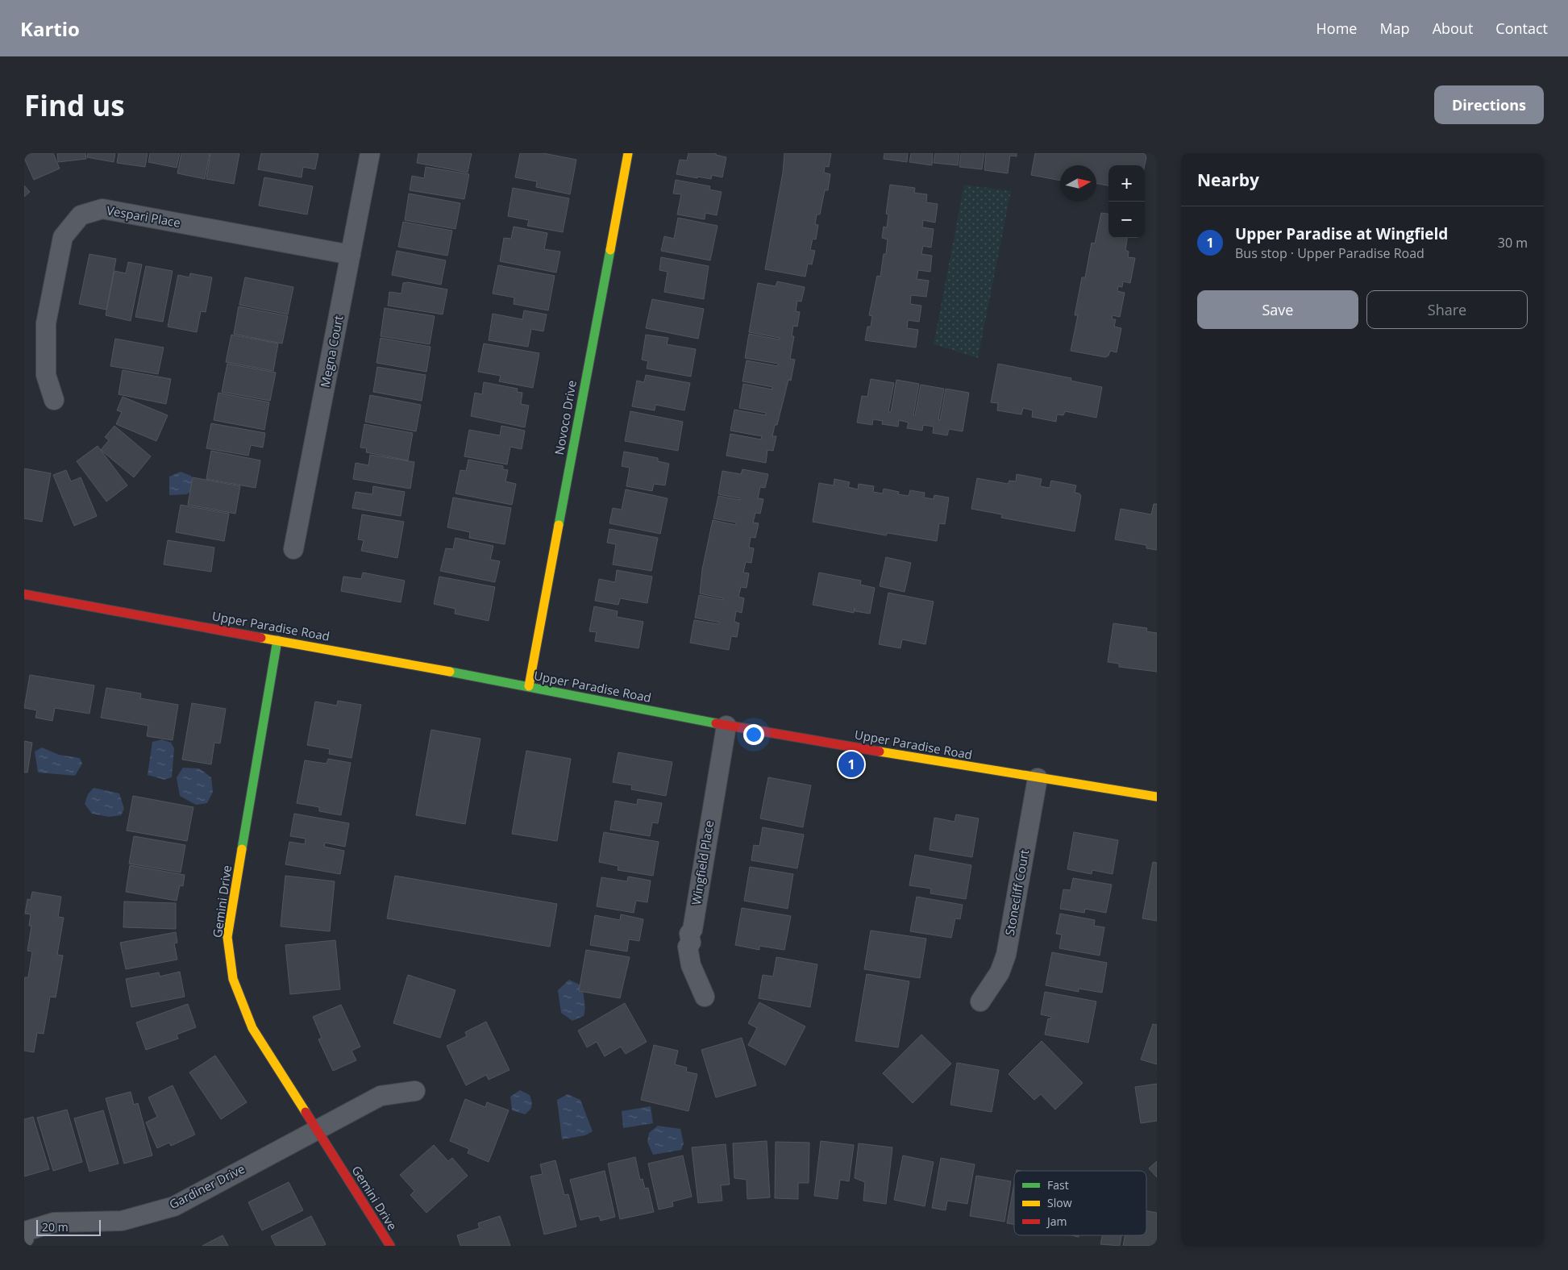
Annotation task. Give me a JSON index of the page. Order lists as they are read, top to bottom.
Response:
{
  "streets": {
    "street": [
      "Vespari Place",
      "Megna Court",
      "Novoco Drive",
      "Upper Paradise Road",
      "Wingfield Place",
      "Stonecliff Court",
      "Gemini Drive",
      "Gardiner Drive"
    ]
  },
  "crossings": [
    ["Vespari Place", "Megna Court"],
    ["Novoco Drive", "Upper Paradise Road"],
    ["Upper Paradise Road", "Wingfield Place"],
    ["Upper Paradise Road", "Stonecliff Court"],
    ["Upper Paradise Road", "Gemini Drive"],
    ["Gemini Drive", "Gardiner Drive"]
  ],
  "legend": ["Fast", "Slow", "Jam"],
  "scale_bar": "20 m",
  "north": "right",
  "page": {
    "header": "Kartio",
    "nav": [
      "Home",
      "Map",
      "About",
      "Contact"
    ],
    "buttons": [
      "Directions",
      ["Save", "Share"]
    ],
    "title": "Find us",
    "heading": "Nearby",
    "map_buttons": ["+", "−"],
    "list": [
      {
        "mark": "1",
        "name": "Upper Paradise at Wingfield",
        "note": "Bus stop · Upper Paradise Road",
        "value": "30 m"
      }
    ],
    "pins": "1",
    "scale": "20 m"
  }
}
